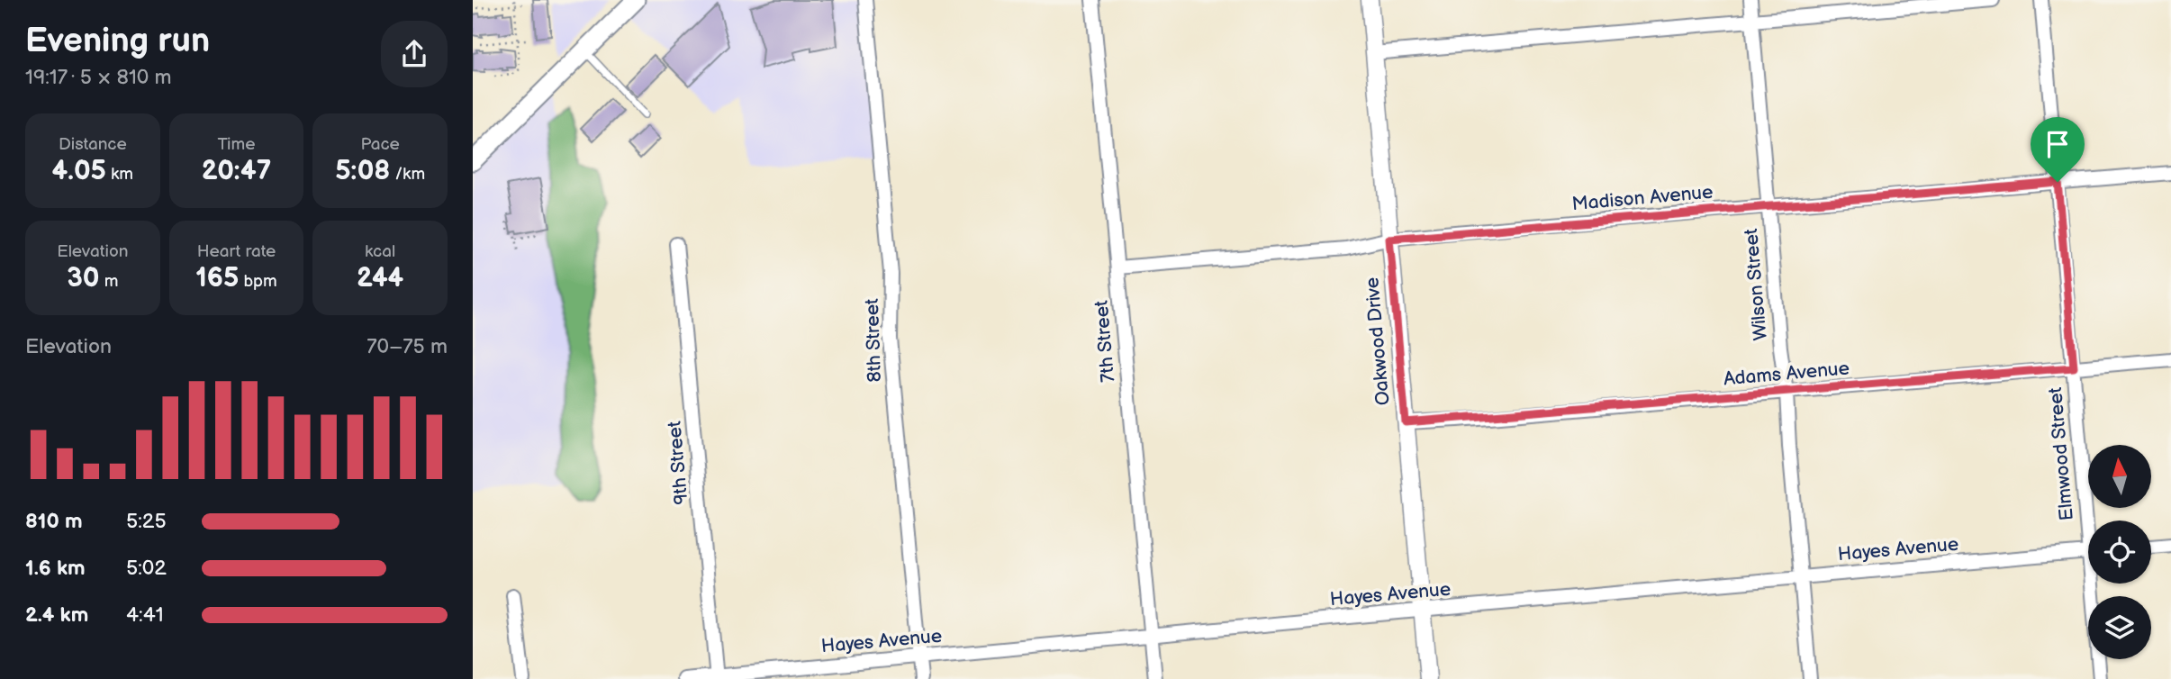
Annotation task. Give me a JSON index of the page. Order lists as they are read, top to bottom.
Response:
{
  "streets": {
    "street": [
      "Madison Avenue",
      "Wilson Street",
      "8th Street",
      "7th Street",
      "Oakwood Drive",
      "Adams Avenue",
      "Elmwood Street",
      "9th Street",
      "Hayes Avenue"
    ]
  },
  "crossings": [
    ["Madison Avenue", "Wilson Street"],
    ["Madison Avenue", "7th Street"],
    ["Madison Avenue", "Oakwood Drive"],
    ["Madison Avenue", "Elmwood Street"],
    ["Wilson Street", "Adams Avenue"],
    ["Wilson Street", "Hayes Avenue"],
    ["8th Street", "Hayes Avenue"],
    ["7th Street", "Hayes Avenue"],
    ["Oakwood Drive", "Adams Avenue"],
    ["Oakwood Drive", "Hayes Avenue"],
    ["Adams Avenue", "Elmwood Street"],
    ["9th Street", "Hayes Avenue"]
  ],
  "north": "top",
  "page": {
    "heading": ["Evening run", "19:17 · 5 × 810 m"],
    "stats": [
      ["Distance", "4.05 km"],
      ["Time", "20:47"],
      ["Pace", "5:08 /km"],
      ["Elevation", "30 m"],
      ["Heart rate", "165 bpm"],
      ["kcal", "244"]
    ],
    "chart": ["Elevation", "70–75 m"],
    "list": [
      {
        "name": "810 m",
        "note": "5:25"
      },
      {
        "name": "1.6 km",
        "note": "5:02"
      },
      {
        "name": "2.4 km",
        "note": "4:41"
      }
    ]
  }
}
